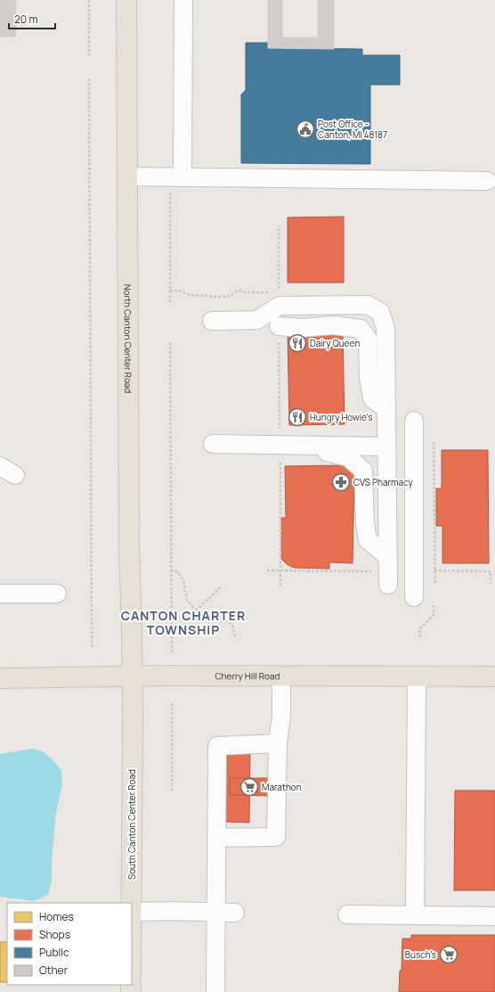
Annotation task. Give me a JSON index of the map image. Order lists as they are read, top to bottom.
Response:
{
  "streets": {
    "main road": ["North Canton Center Road", "Cherry Hill Road", "South Canton Center Road"]
  },
  "crossings": [
    ["North Canton Center Road", "Cherry Hill Road"],
    ["North Canton Center Road", "South Canton Center Road"],
    ["Cherry Hill Road", "South Canton Center Road"]
  ],
  "districts": ["CANTON CHARTER TOWNSHIP"],
  "places": {
    "public building": ["Post Office - Canton, MI 48187"],
    "restaurant": ["Dairy Queen", "Hungry Howie's"],
    "pharmacy": ["CVS Pharmacy"],
    "supermarket": ["Marathon", "Busch's"]
  },
  "legend": [
    "Homes",
    "Shops",
    "Public",
    "Other"
  ],
  "scale_bar": "20 m"
}
